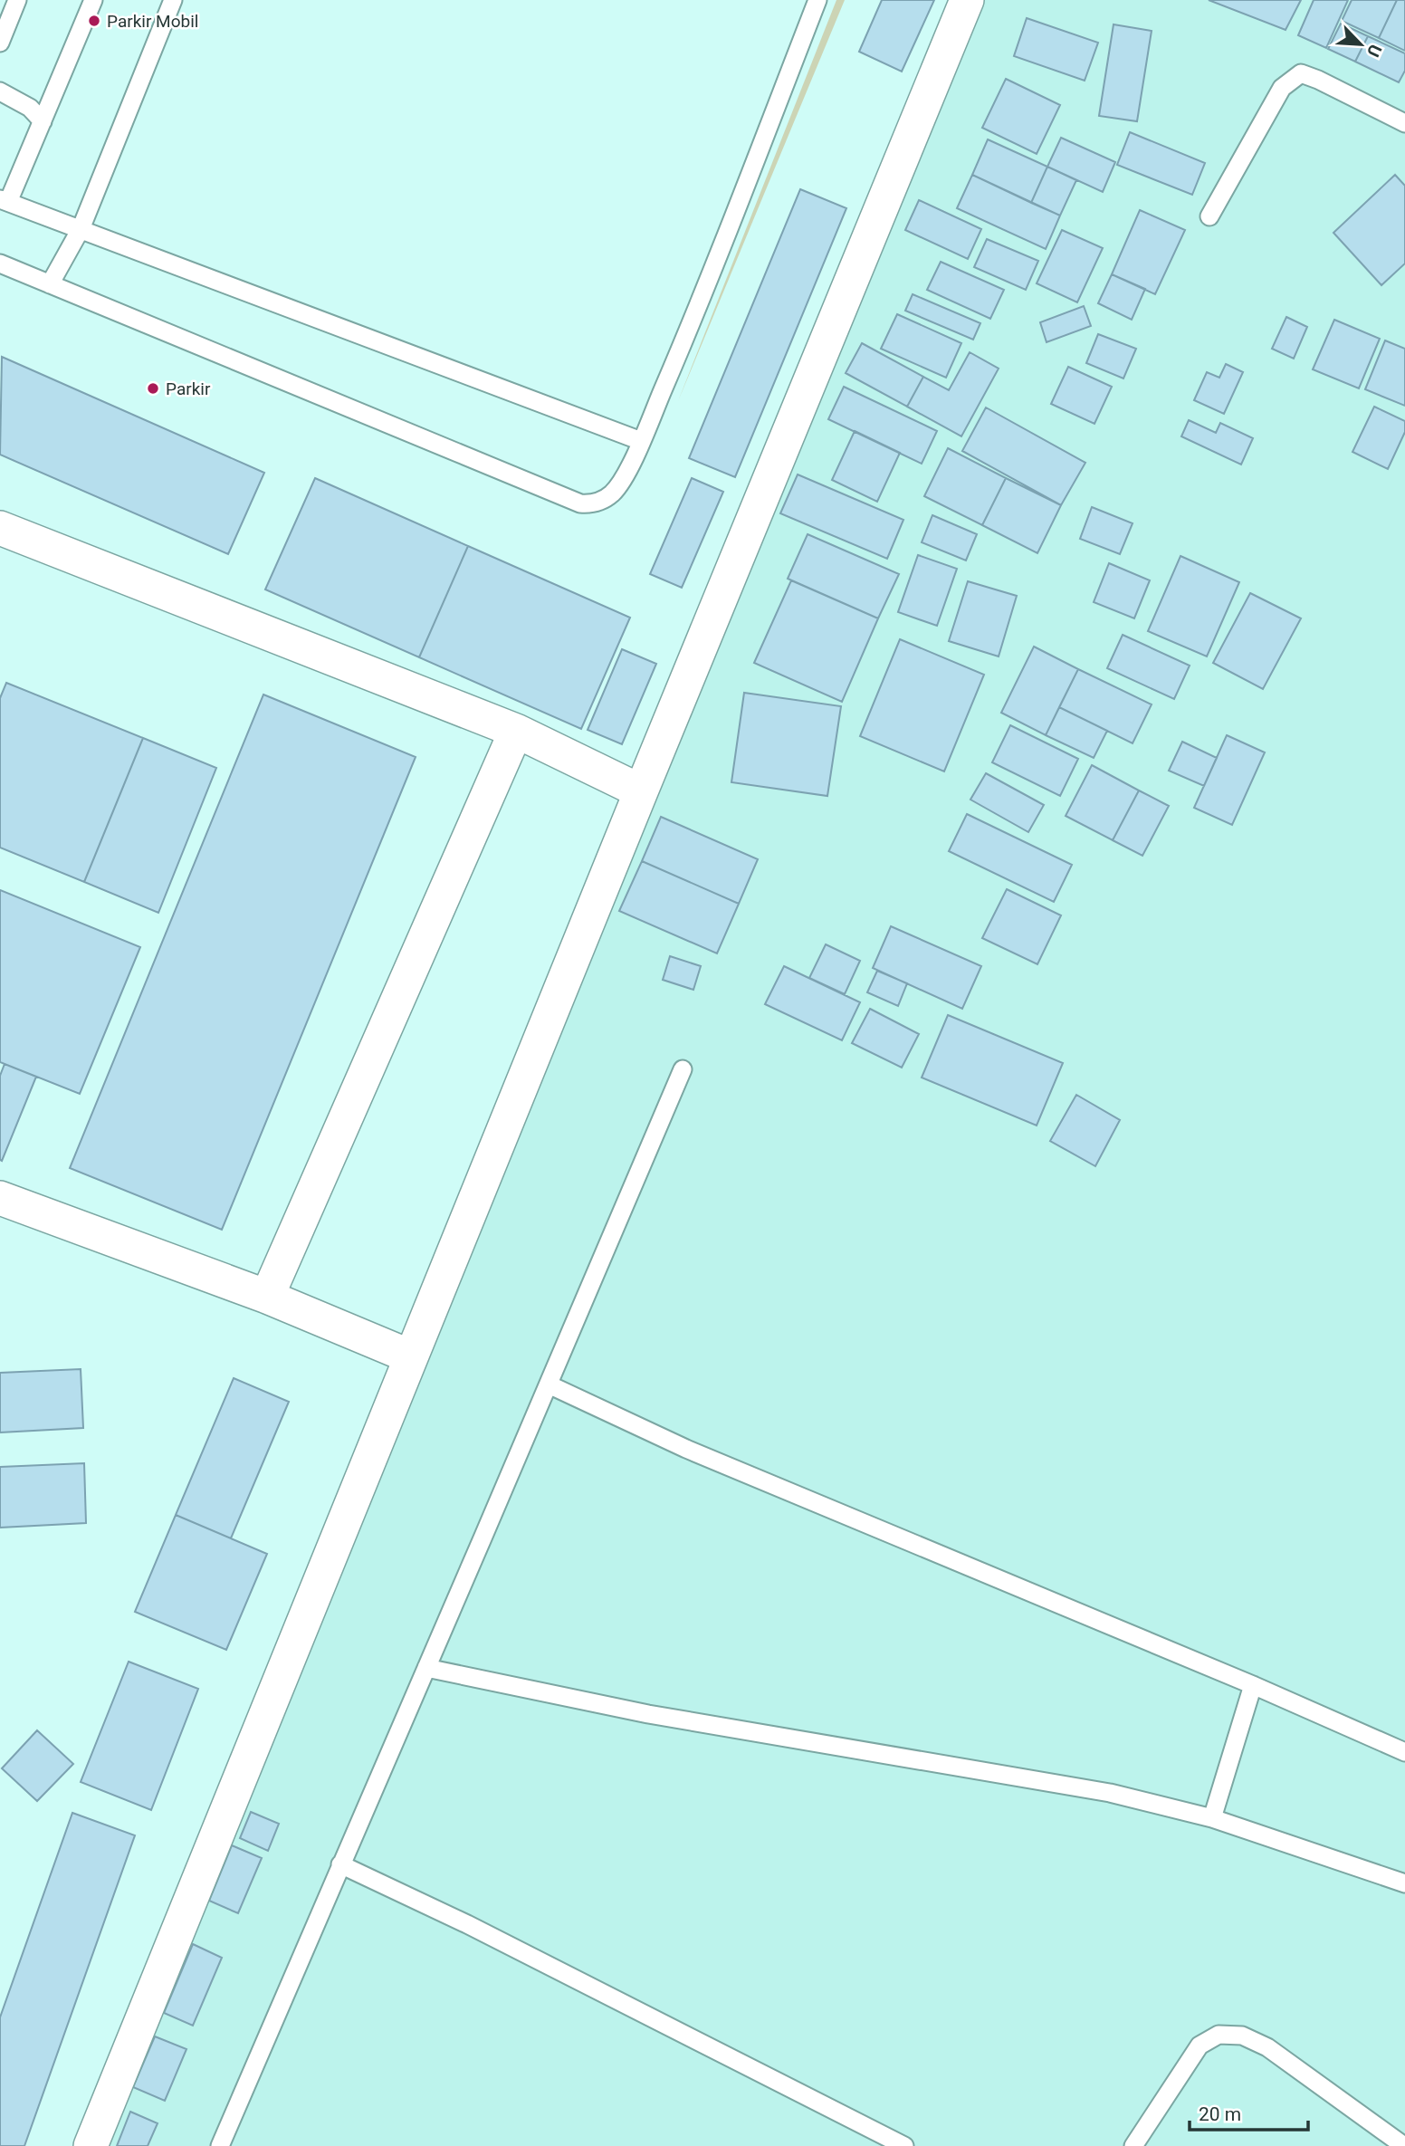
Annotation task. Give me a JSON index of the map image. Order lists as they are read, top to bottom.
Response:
{
  "places": ["Parkir Mobil", "Parkir"],
  "scale_bar": "20 m",
  "north": "bottom right"
}
